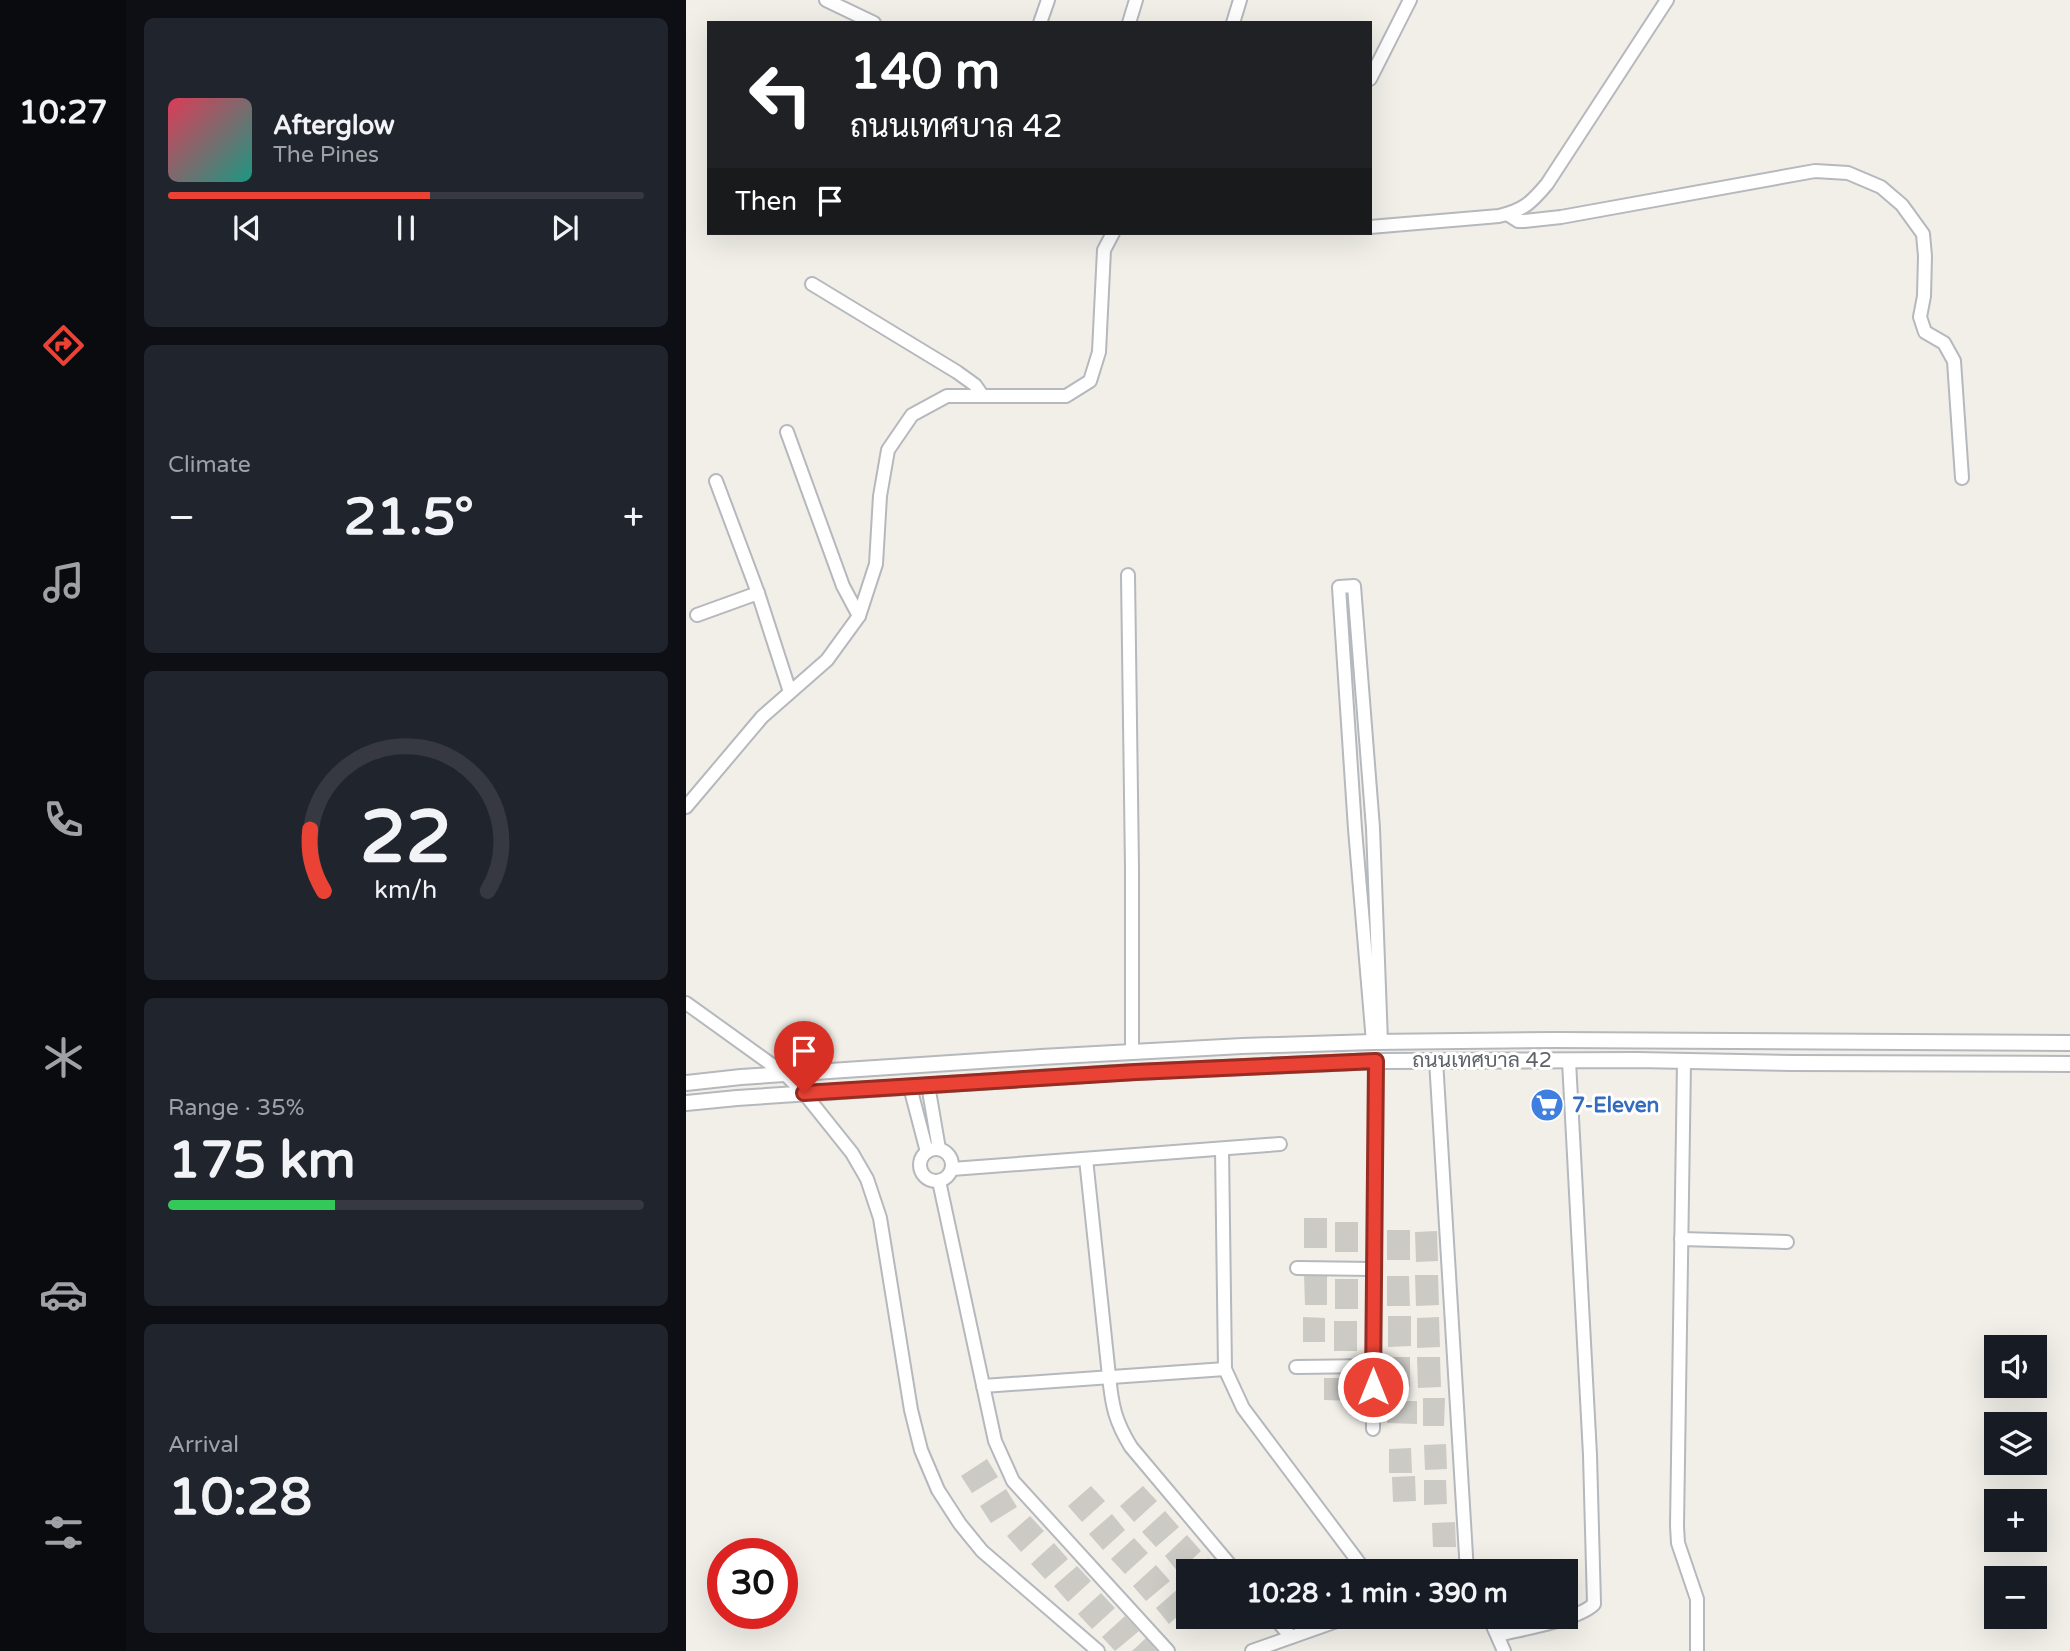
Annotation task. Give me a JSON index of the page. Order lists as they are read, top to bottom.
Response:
{
  "streets": {
    "street": ["ถนนเทศบาล 42"]
  },
  "places": {
    "supermarket": ["7-Eleven"]
  },
  "page": {
    "tabs": "10:27",
    "turn": ["140 m", "ถนนเทศบาล 42"],
    "song": ["Afterglow", "The Pines"],
    "then": "Then",
    "tile": [
      "Climate",
      ["Range · 35%", "175 km"],
      ["Arrival", "10:28"]
    ],
    "heat": ["−", "21.5°", "+"],
    "map_buttons": ["+", "−"],
    "limit": "30",
    "trip": "10:28 · 1 min · 390 m",
    "gauge": ["22", "km/h"]
  }
}
